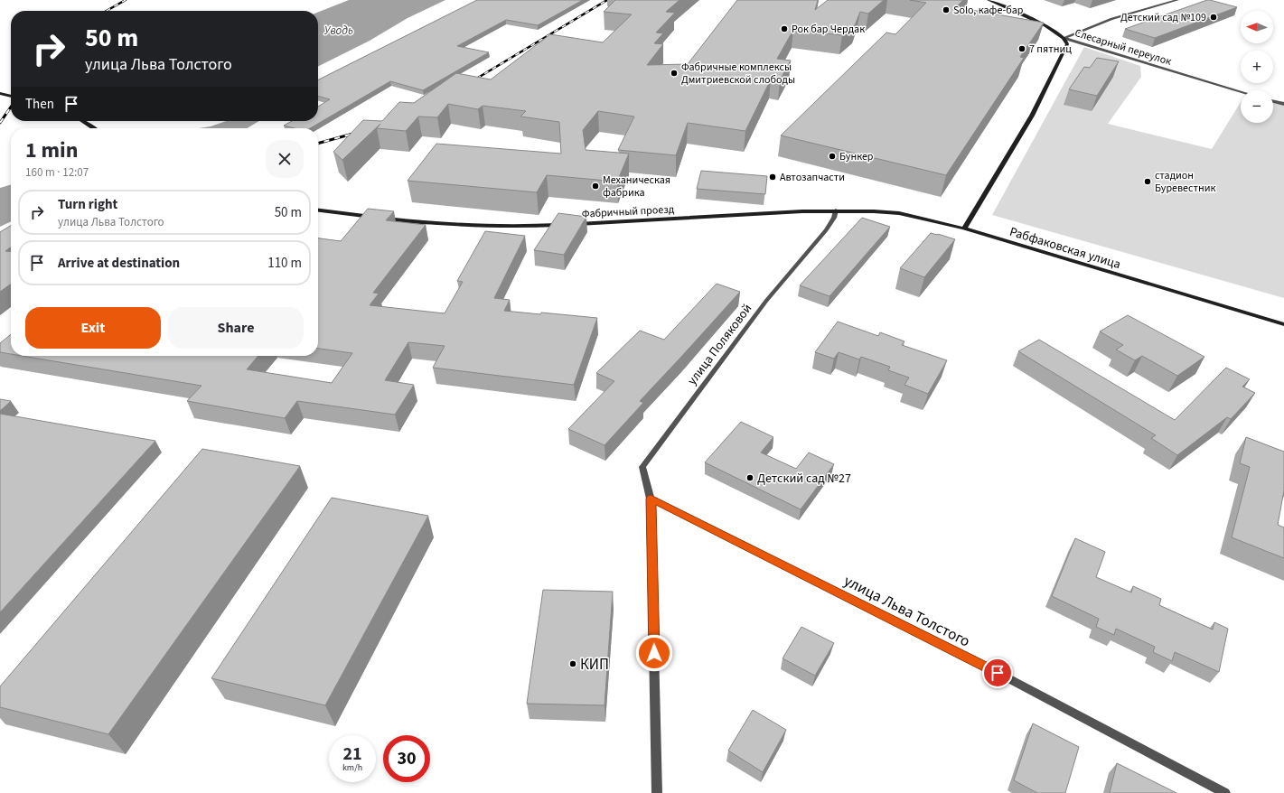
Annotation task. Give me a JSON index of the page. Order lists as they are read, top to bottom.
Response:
{
  "streets": {
    "main road": ["Слесарный переулок", "Фабричный проезд", "Рабфаковская улица"],
    "street": ["улица Поляковой", "улица Льва Толстого"]
  },
  "crossings": [
    ["Фабричный проезд", "Рабфаковская улица"],
    ["Фабричный проезд", "улица Поляковой"],
    ["Рабфаковская улица", "улица Поляковой"],
    ["улица Поляковой", "улица Льва Толстого"]
  ],
  "water": ["Уводь"],
  "places": [
    "Solo, кафе-бар",
    "Детский сад №109",
    "Рок бар Чердак",
    "7 пятниц",
    "Фабричные комплексы Дмитриевской слободы",
    "Бункер",
    "Автозапчасти",
    "стадион Буревестник",
    "Механическая фабрика",
    "Детский сад №27",
    "КИП"
  ],
  "north": "left",
  "page": {
    "map_buttons": ["+", "−"],
    "turn": ["50 m", "улица Льва Толстого"],
    "then": "Then",
    "heading": ["1 min", "160 m · 12:07"],
    "list": [
      {
        "name": "Turn right",
        "note": "улица Льва Толстого",
        "value": "50 m"
      },
      {
        "name": "Arrive at destination",
        "value": "110 m"
      }
    ],
    "buttons": ["Exit", "Share"],
    "speed": "21 km/h",
    "limit": "30"
  }
}
